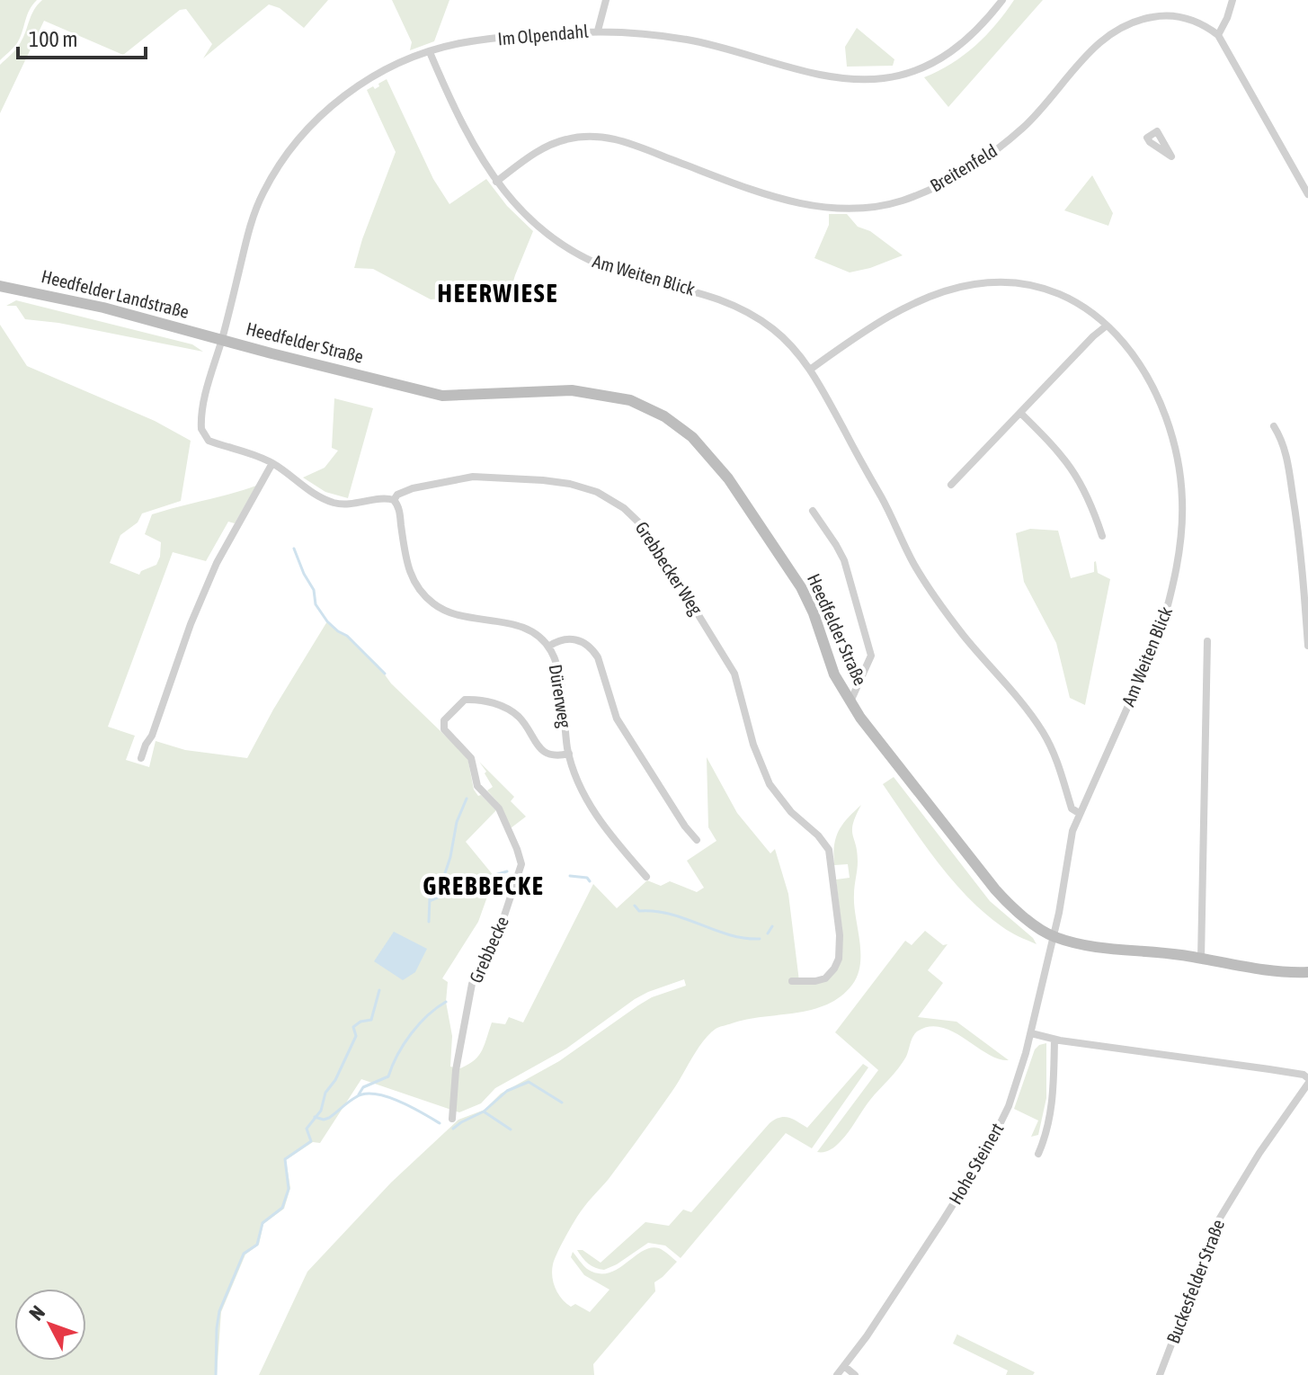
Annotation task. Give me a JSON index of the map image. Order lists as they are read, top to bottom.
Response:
{
  "streets": {
    "main road": ["Heedfelder Landstraße", "Heedfelder Straße"],
    "street": [
      "Im Olpendahl",
      "Breitenfeld",
      "Am Weiten Blick",
      "Grebbecker Weg",
      "Dürerweg",
      "Grebbecke",
      "Hohe Steinert",
      "Buckesfelder Straße"
    ]
  },
  "crossings": [
    ["Im Olpendahl", "Am Weiten Blick"],
    ["Im Olpendahl", "Heedfelder Landstraße"],
    ["Im Olpendahl", "Heedfelder Straße"],
    ["Im Olpendahl", "Grebbecker Weg"],
    ["Breitenfeld", "Am Weiten Blick"],
    ["Am Weiten Blick", "Heedfelder Straße"],
    ["Am Weiten Blick", "Hohe Steinert"],
    ["Heedfelder Landstraße", "Heedfelder Straße"],
    ["Heedfelder Landstraße", "Grebbecker Weg"],
    ["Heedfelder Straße", "Grebbecker Weg"],
    ["Heedfelder Straße", "Hohe Steinert"],
    ["Grebbecker Weg", "Dürerweg"],
    ["Dürerweg", "Grebbecke"]
  ],
  "districts": ["HEERWIESE", "GREBBECKE"],
  "scale_bar": "100 m",
  "north": "top left"
}
